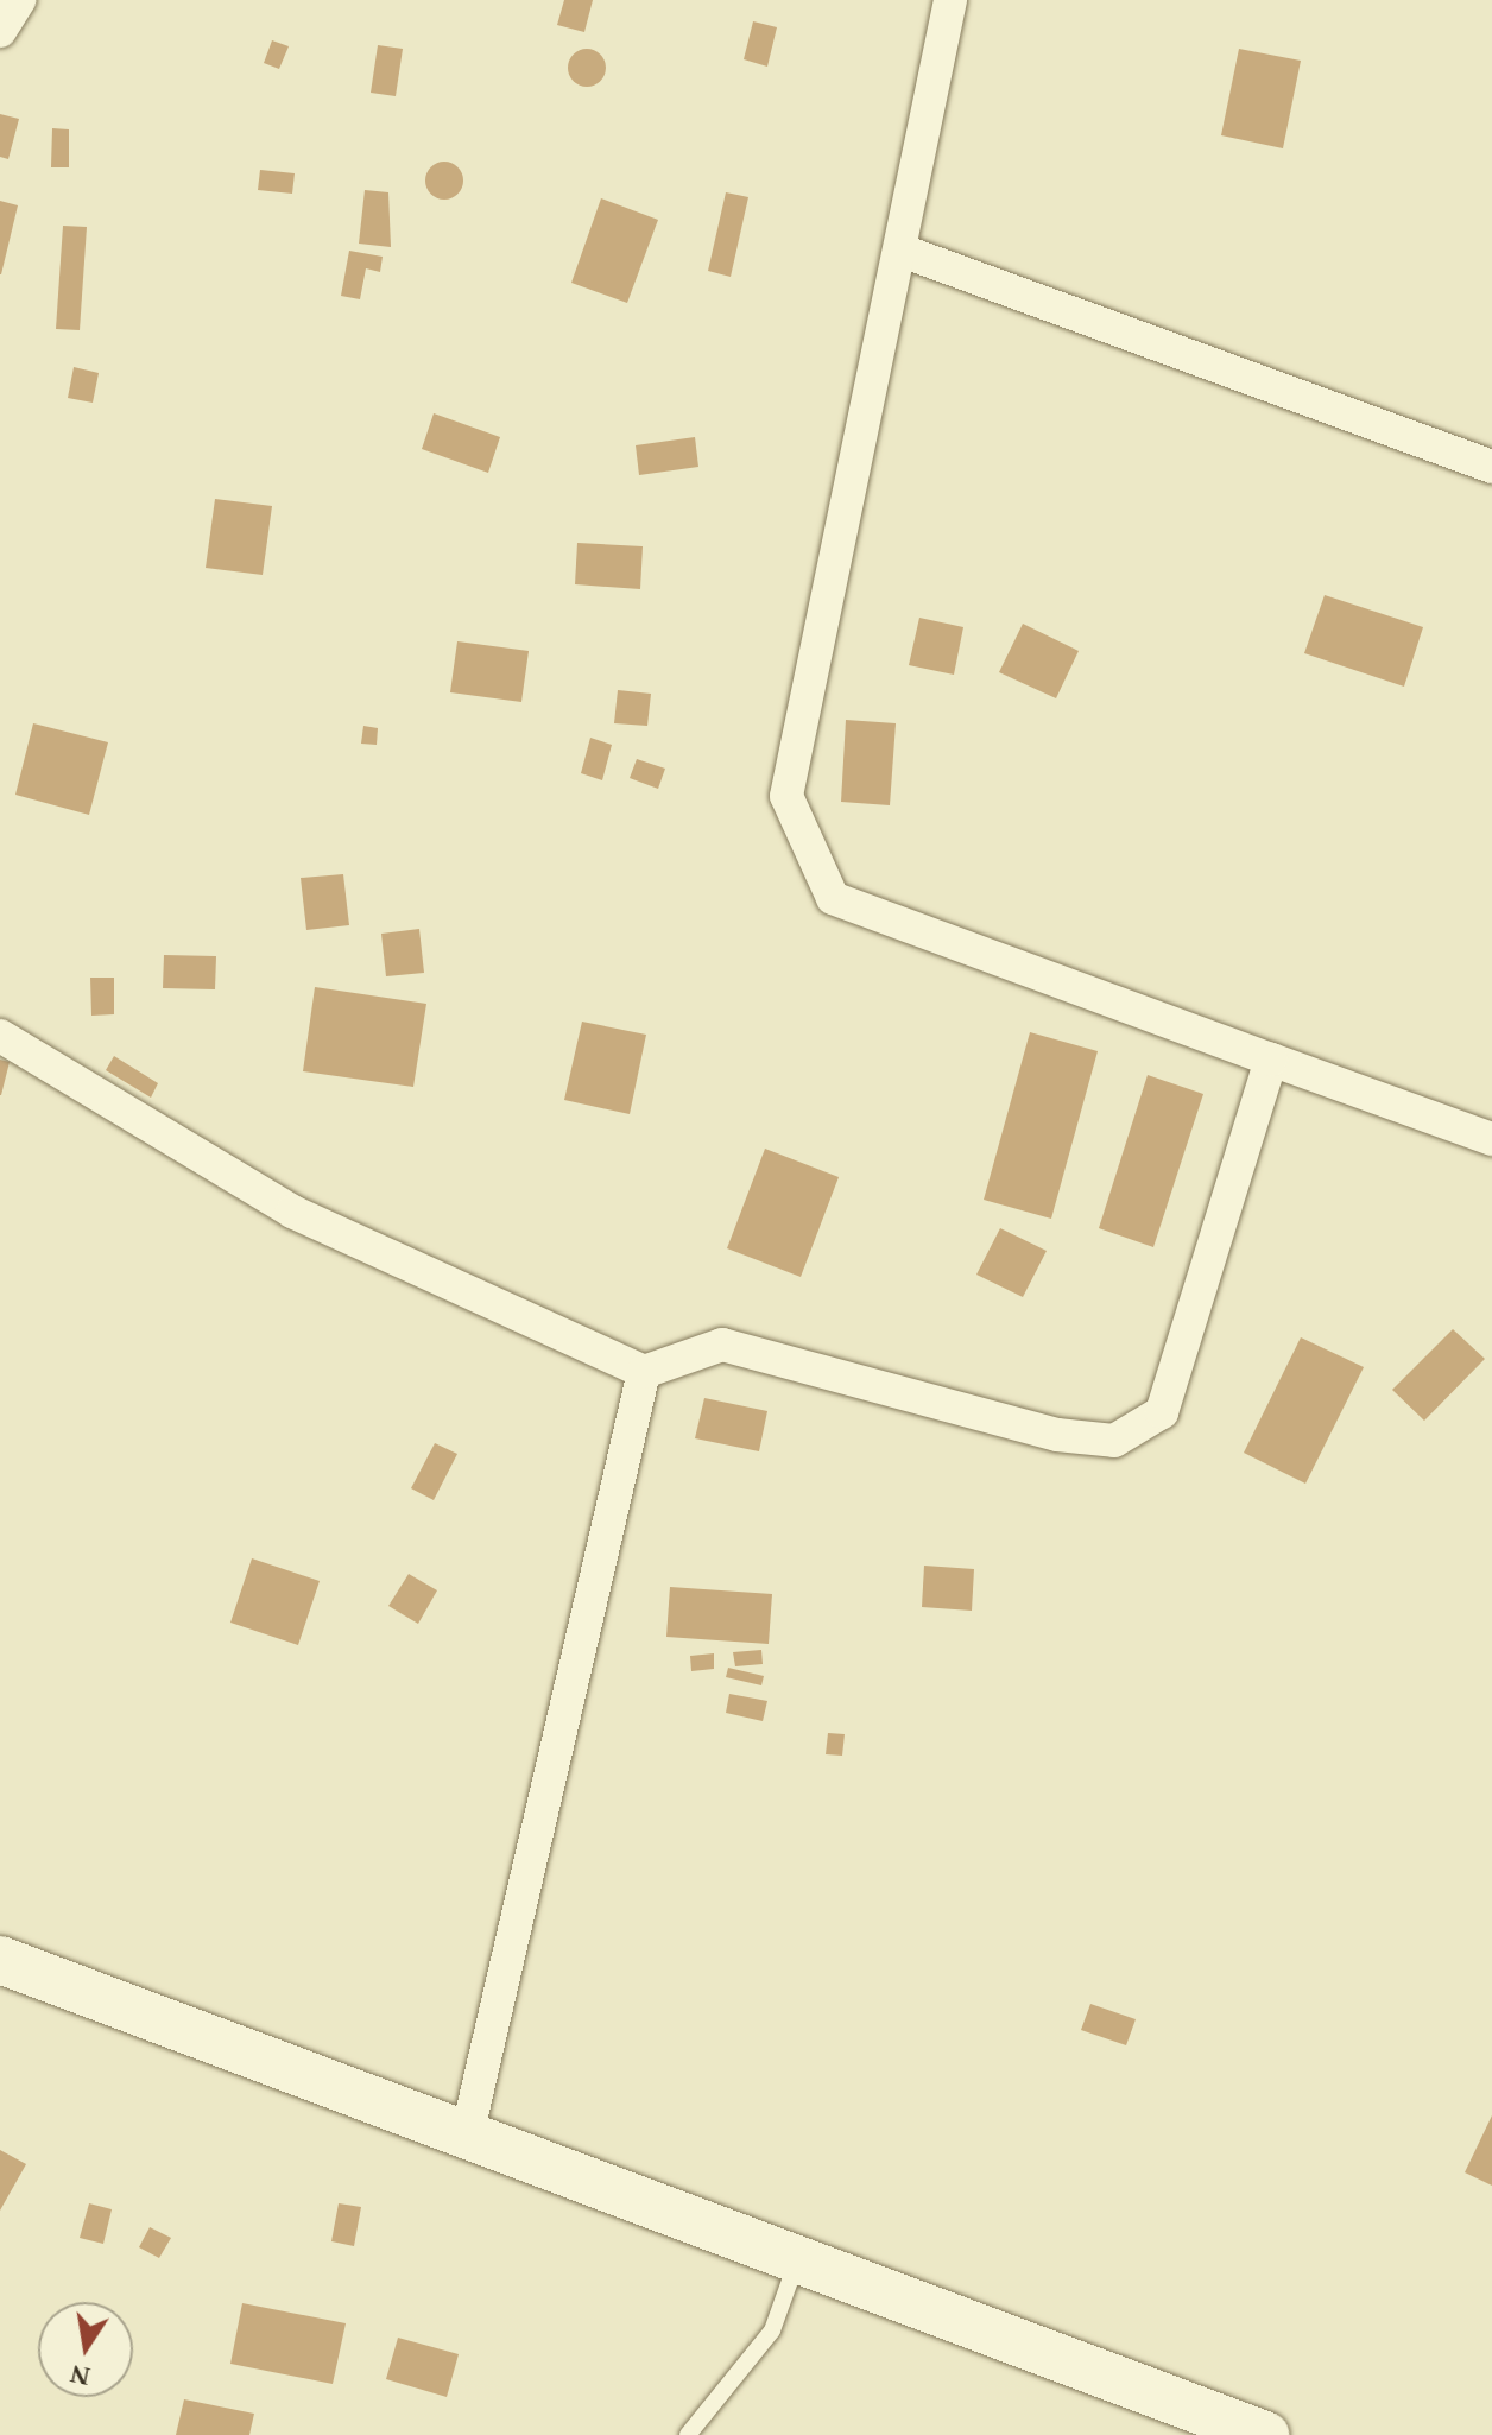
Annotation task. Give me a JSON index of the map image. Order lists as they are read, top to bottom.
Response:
{
  "north": "bottom"
}
